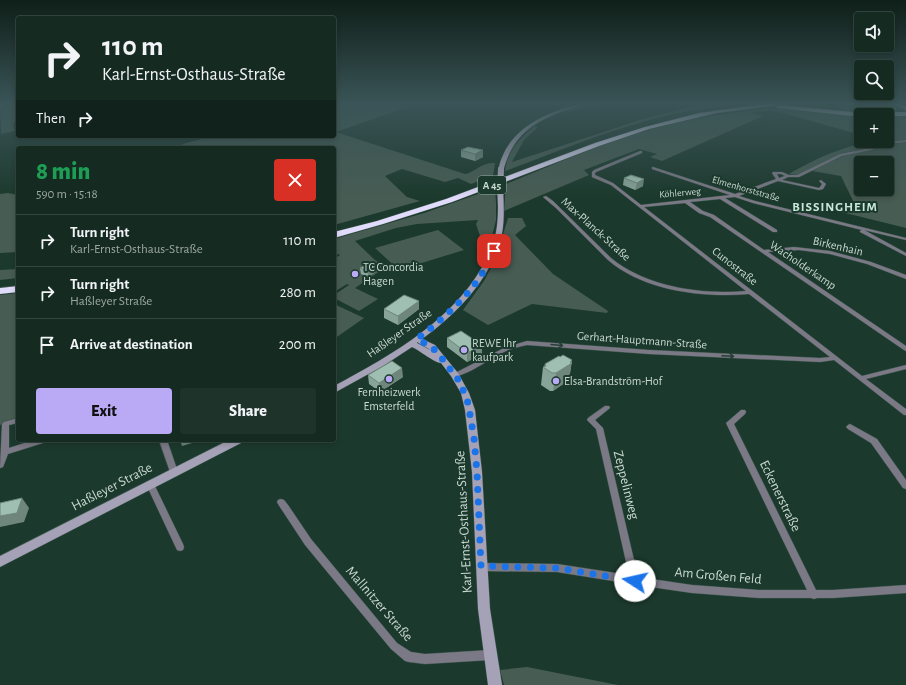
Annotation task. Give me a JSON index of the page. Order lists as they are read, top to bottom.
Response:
{
  "streets": {
    "highway": ["A 45"],
    "main road": ["Haßleyer Straße", "Karl-Ernst-Osthaus-Straße"],
    "street": [
      "Elmenhorststraße",
      "Köhlerweg",
      "Max-Planck-Straße",
      "Birkenhain",
      "Wacholderkamp",
      "Cunostraße",
      "Gerhart-Hauptmann-Straße",
      "Zeppelinweg",
      "Eckenerstraße",
      "Am Großen Feld",
      "Mallnitzer Straße"
    ]
  },
  "crossings": [
    ["Elmenhorststraße", "Köhlerweg"],
    ["Köhlerweg", "Wacholderkamp"],
    ["Köhlerweg", "Cunostraße"],
    ["Max-Planck-Straße", "Cunostraße"],
    ["Birkenhain", "Wacholderkamp"],
    ["Cunostraße", "Gerhart-Hauptmann-Straße"],
    ["Haßleyer Straße", "Karl-Ernst-Osthaus-Straße"],
    ["Gerhart-Hauptmann-Straße", "Karl-Ernst-Osthaus-Straße"],
    ["Zeppelinweg", "Am Großen Feld"],
    ["Eckenerstraße", "Am Großen Feld"],
    ["Karl-Ernst-Osthaus-Straße", "Am Großen Feld"],
    ["Karl-Ernst-Osthaus-Straße", "Mallnitzer Straße"]
  ],
  "one_way": ["Gerhart-Hauptmann-Straße"],
  "districts": ["BISSINGHEIM"],
  "places": [
    "TC Concordia Hagen",
    "REWE Ihr kaufpark",
    "Fernheizwerk Emsterfeld",
    "Elsa-Brandström-Hof"
  ],
  "page": {
    "map_buttons": ["+", "−"],
    "turn": ["110 m", "Karl-Ernst-Osthaus-Straße"],
    "then": "Then",
    "heading": ["8 min", "590 m · 15:18"],
    "list": [
      {
        "name": "Turn right",
        "note": "Karl-Ernst-Osthaus-Straße",
        "value": "110 m"
      },
      {
        "name": "Turn right",
        "note": "Haßleyer Straße",
        "value": "280 m"
      },
      {
        "name": "Arrive at destination",
        "value": "200 m"
      }
    ],
    "buttons": ["Exit", "Share"]
  }
}
